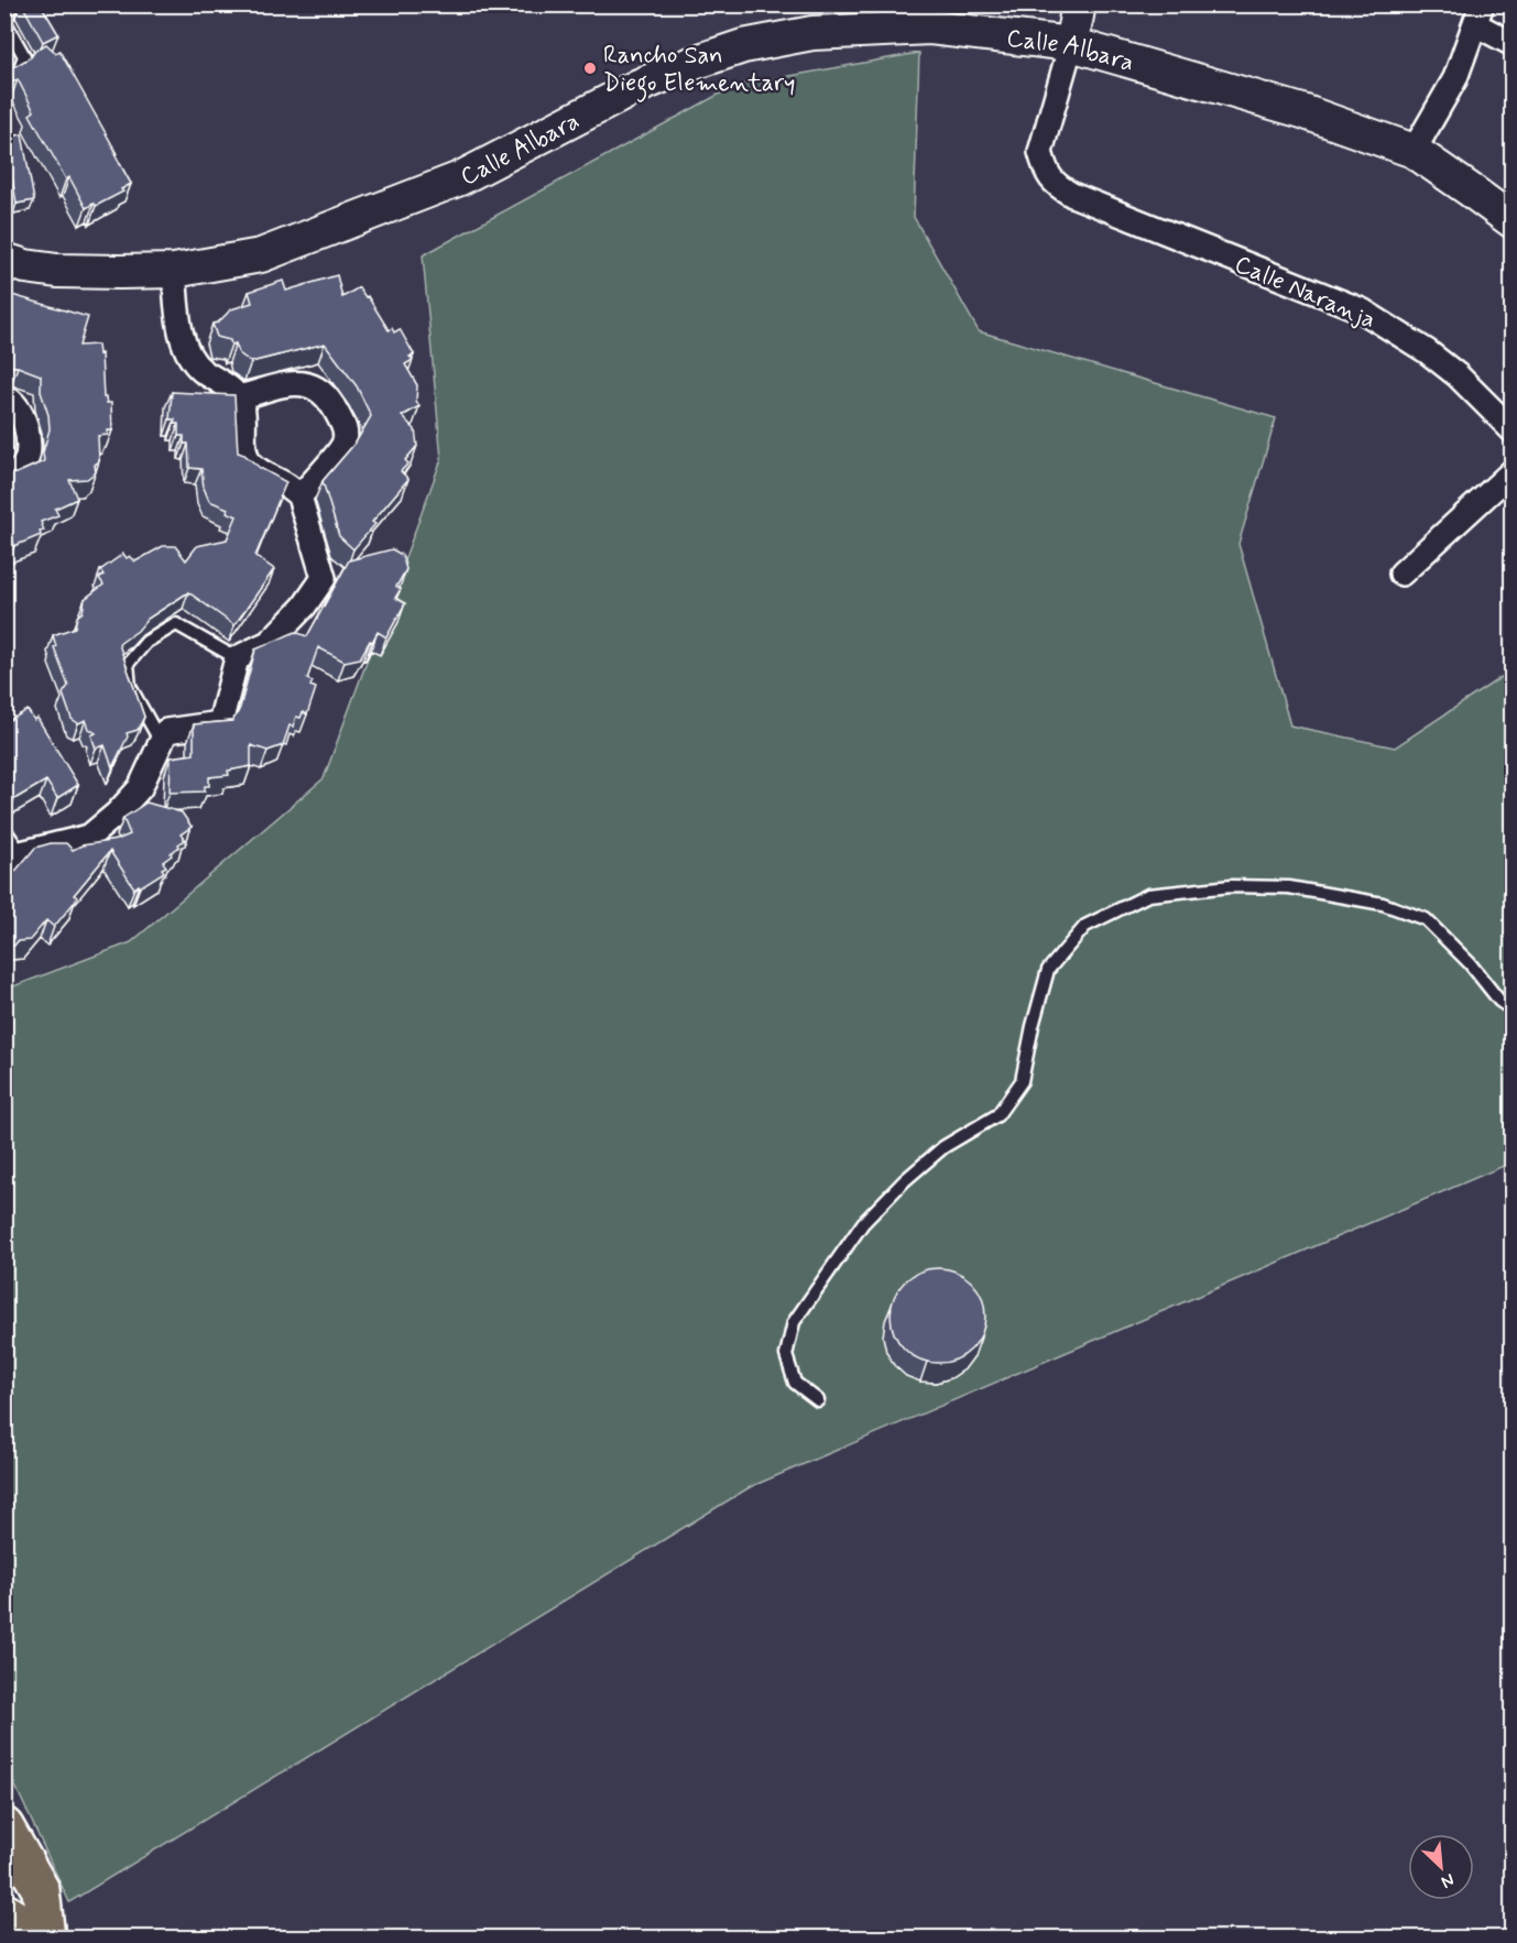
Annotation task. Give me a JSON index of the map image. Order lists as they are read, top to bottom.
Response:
{
  "streets": {
    "street": ["Calle Albara", "Calle Naranja"]
  },
  "crossings": [
    ["Calle Albara", "Calle Naranja"]
  ],
  "places": ["Rancho San Diego Elementary"],
  "north": "bottom right"
}
